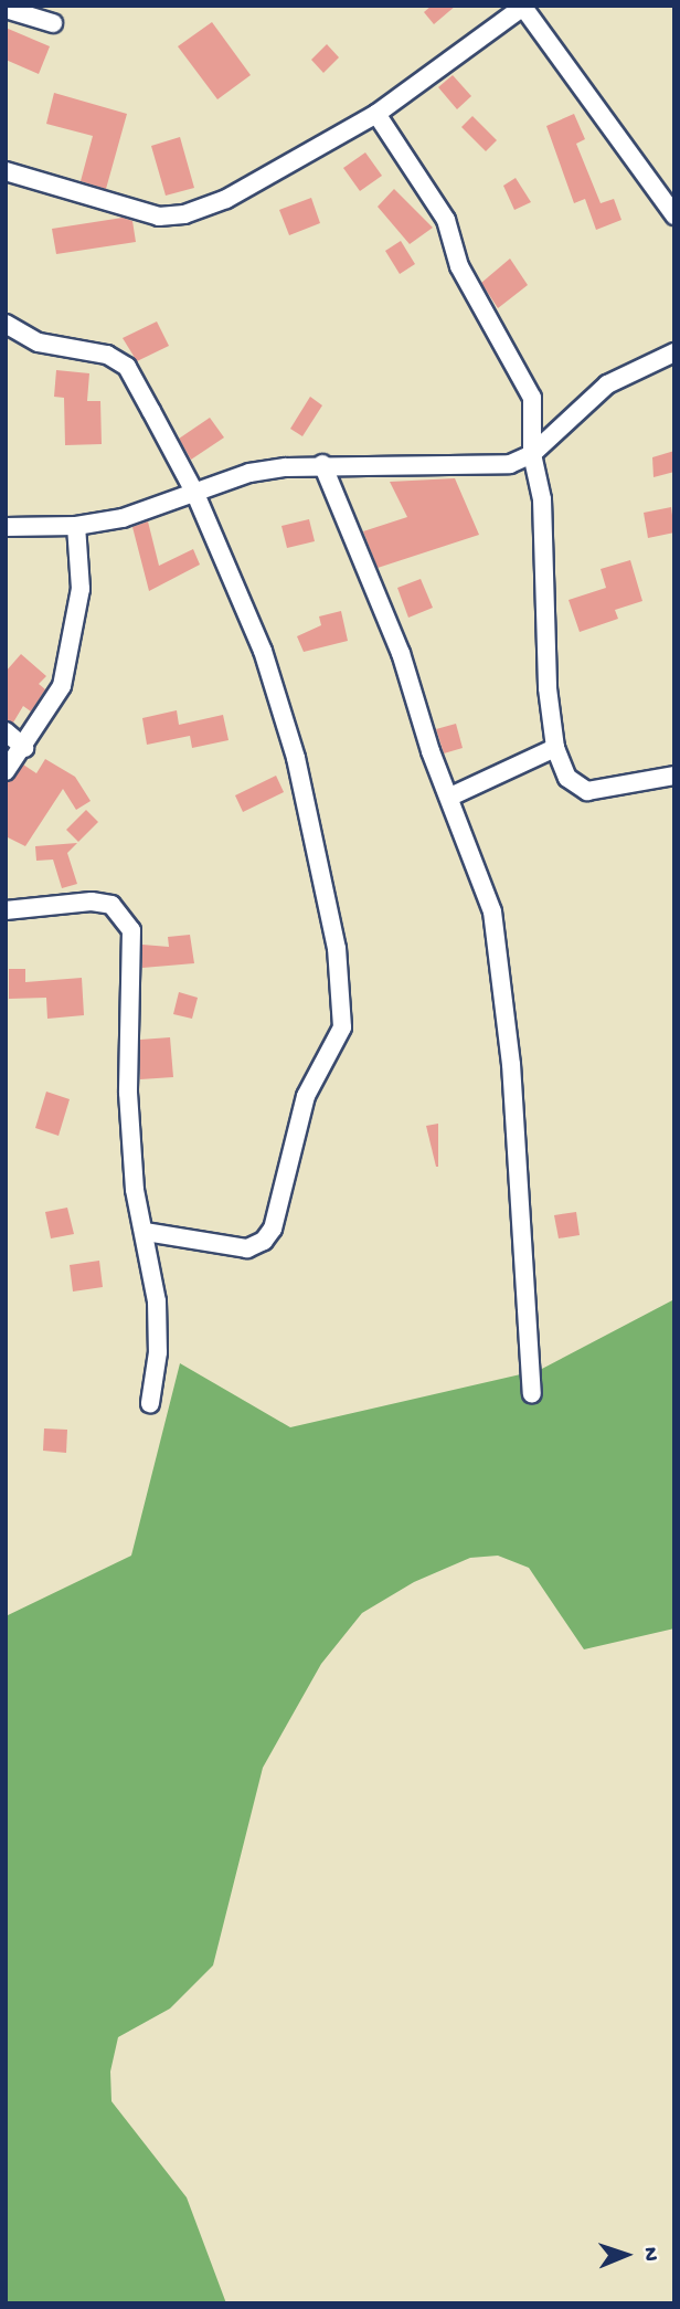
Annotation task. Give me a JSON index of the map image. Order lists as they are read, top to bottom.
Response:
{
  "north": "right"
}
